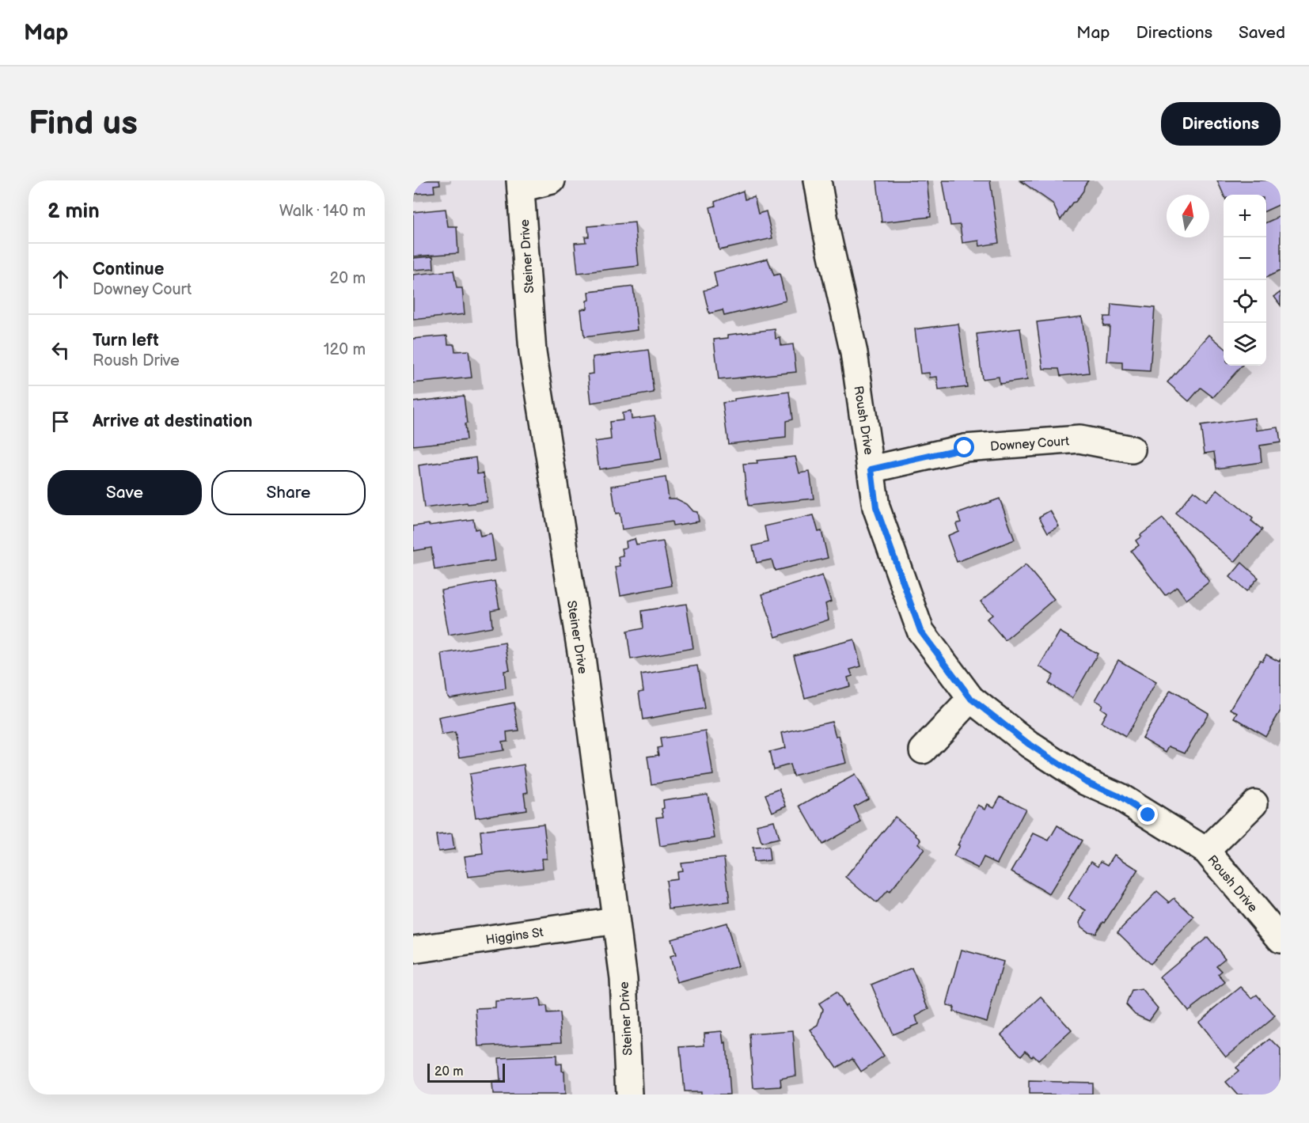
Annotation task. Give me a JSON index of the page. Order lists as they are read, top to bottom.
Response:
{
  "streets": {
    "street": [
      "Steiner Drive",
      "Roush Drive",
      "Downey Court",
      "Higgins St"
    ]
  },
  "crossings": [
    ["Steiner Drive", "Higgins St"],
    ["Roush Drive", "Downey Court"]
  ],
  "scale_bar": "20 m",
  "north": "top",
  "page": {
    "header": "Map",
    "nav": ["Map", "Directions", "Saved"],
    "buttons": [
      "Directions",
      ["Save", "Share"]
    ],
    "title": "Find us",
    "heading": ["2 min", "Walk · 140 m"],
    "map_buttons": ["+", "−"],
    "list": [
      ["Continue", "Downey Court", "20 m"],
      ["Turn left", "Roush Drive", "120 m"],
      "Arrive at destination"
    ],
    "scale": "20 m"
  }
}
